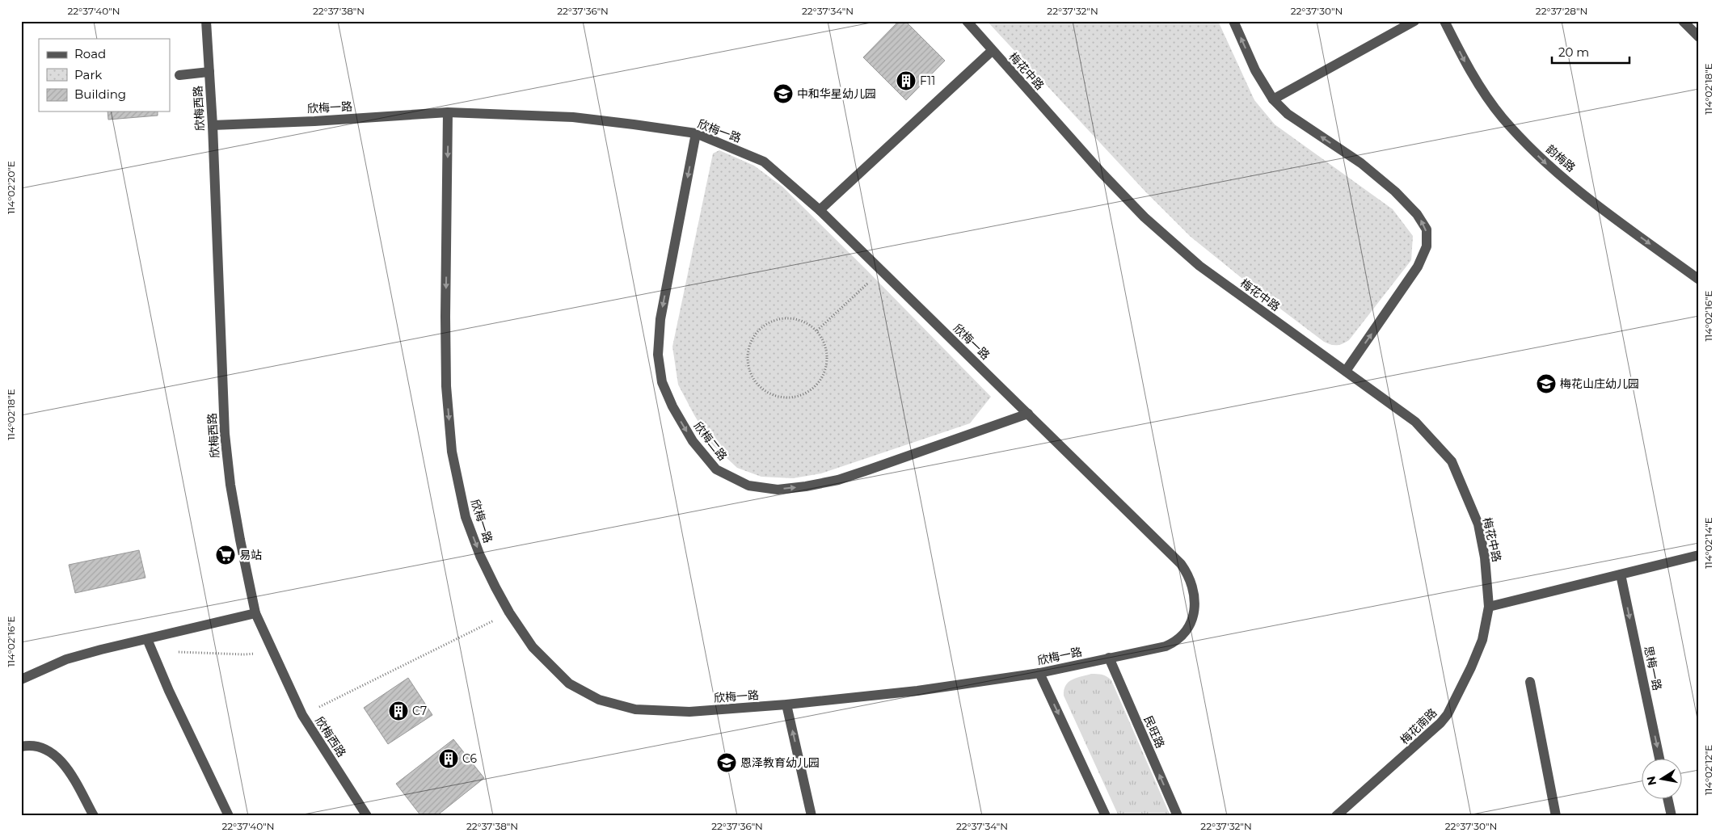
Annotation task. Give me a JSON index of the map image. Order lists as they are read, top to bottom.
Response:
{
  "streets": {
    "street": [
      "梅花中路",
      "欣梅一路",
      "欣梅西路",
      "韵梅路",
      "欣梅二路",
      "思梅一路",
      "梅花南路",
      "民旺路"
    ]
  },
  "crossings": [
    ["梅花中路", "梅花南路"],
    ["欣梅一路", "欣梅西路"],
    ["欣梅一路", "欣梅二路"],
    ["欣梅一路", "民旺路"]
  ],
  "one_way": ["韵梅路", "思梅一路"],
  "places": {
    "building": ["F11", "C7", "C6"],
    "school or university": ["中和华星幼儿园", "梅花山庄幼儿园", "恩泽教育幼儿园"],
    "supermarket": ["易站"]
  },
  "legend": ["Road", "Park", "Building"],
  "scale_bar": "20 m",
  "north": "left",
  "coordinates": [
    "22°37'40\"N",
    "22°37'38\"N",
    "22°37'36\"N",
    "22°37'34\"N",
    "22°37'32\"N",
    "22°37'30\"N",
    "22°37'28\"N",
    "114°02'18\"E",
    "114°02'20\"E",
    "114°02'16\"E",
    "114°02'14\"E",
    "114°02'12\"E"
  ]
}
